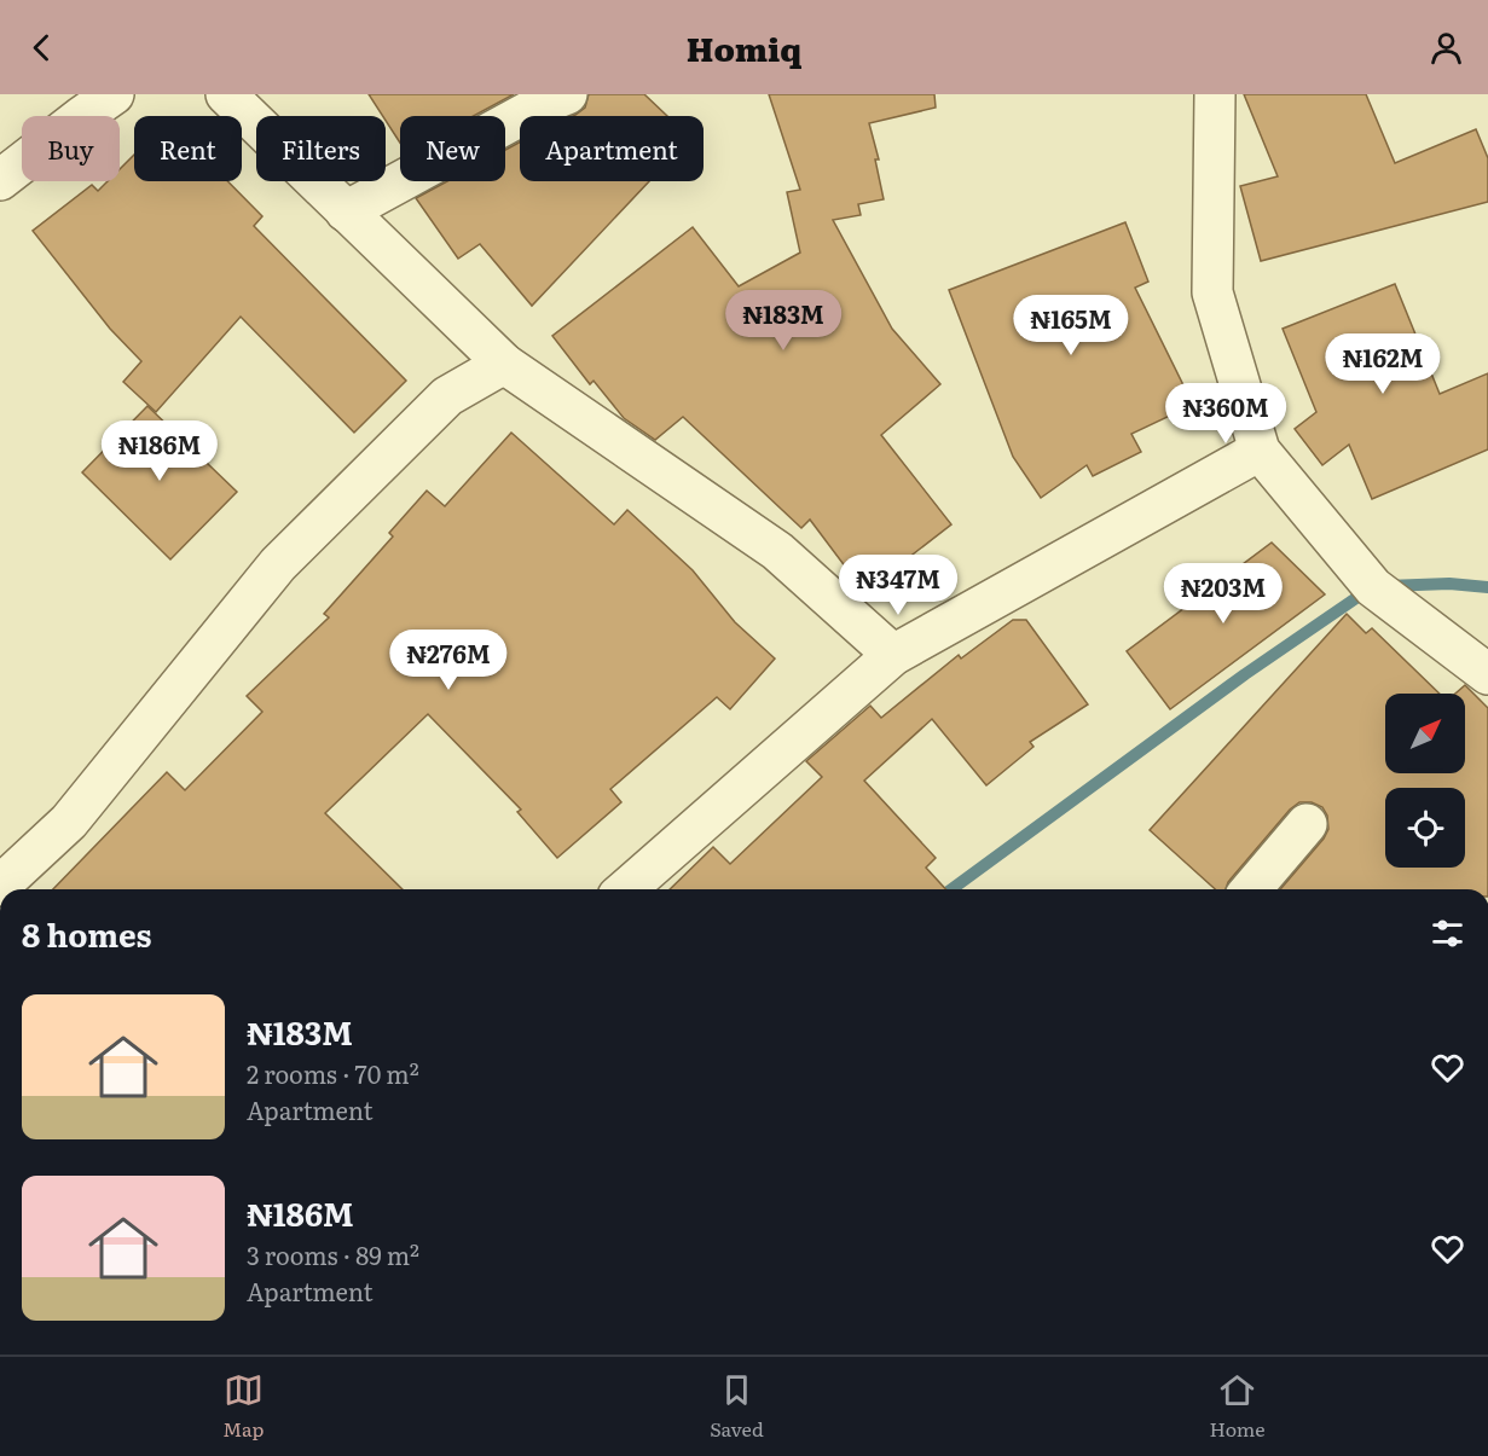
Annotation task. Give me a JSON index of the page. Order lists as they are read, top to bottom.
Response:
{
  "north": "top right",
  "page": {
    "header": "Homiq",
    "chip": [
      "Buy",
      "Rent",
      "Filters",
      "New",
      "Apartment"
    ],
    "price": [
      "₦183M",
      "₦165M",
      "₦162M",
      "₦360M",
      "₦186M",
      "₦347M",
      "₦203M",
      "₦276M"
    ],
    "heading": "8 homes",
    "list": [
      {
        "name": "₦183M",
        "note": "2 rooms · 70 m² · Apartment"
      },
      {
        "name": "₦186M",
        "note": "3 rooms · 89 m² · Apartment"
      }
    ],
    "tabs": ["Map", "Saved", "Home"]
  }
}
